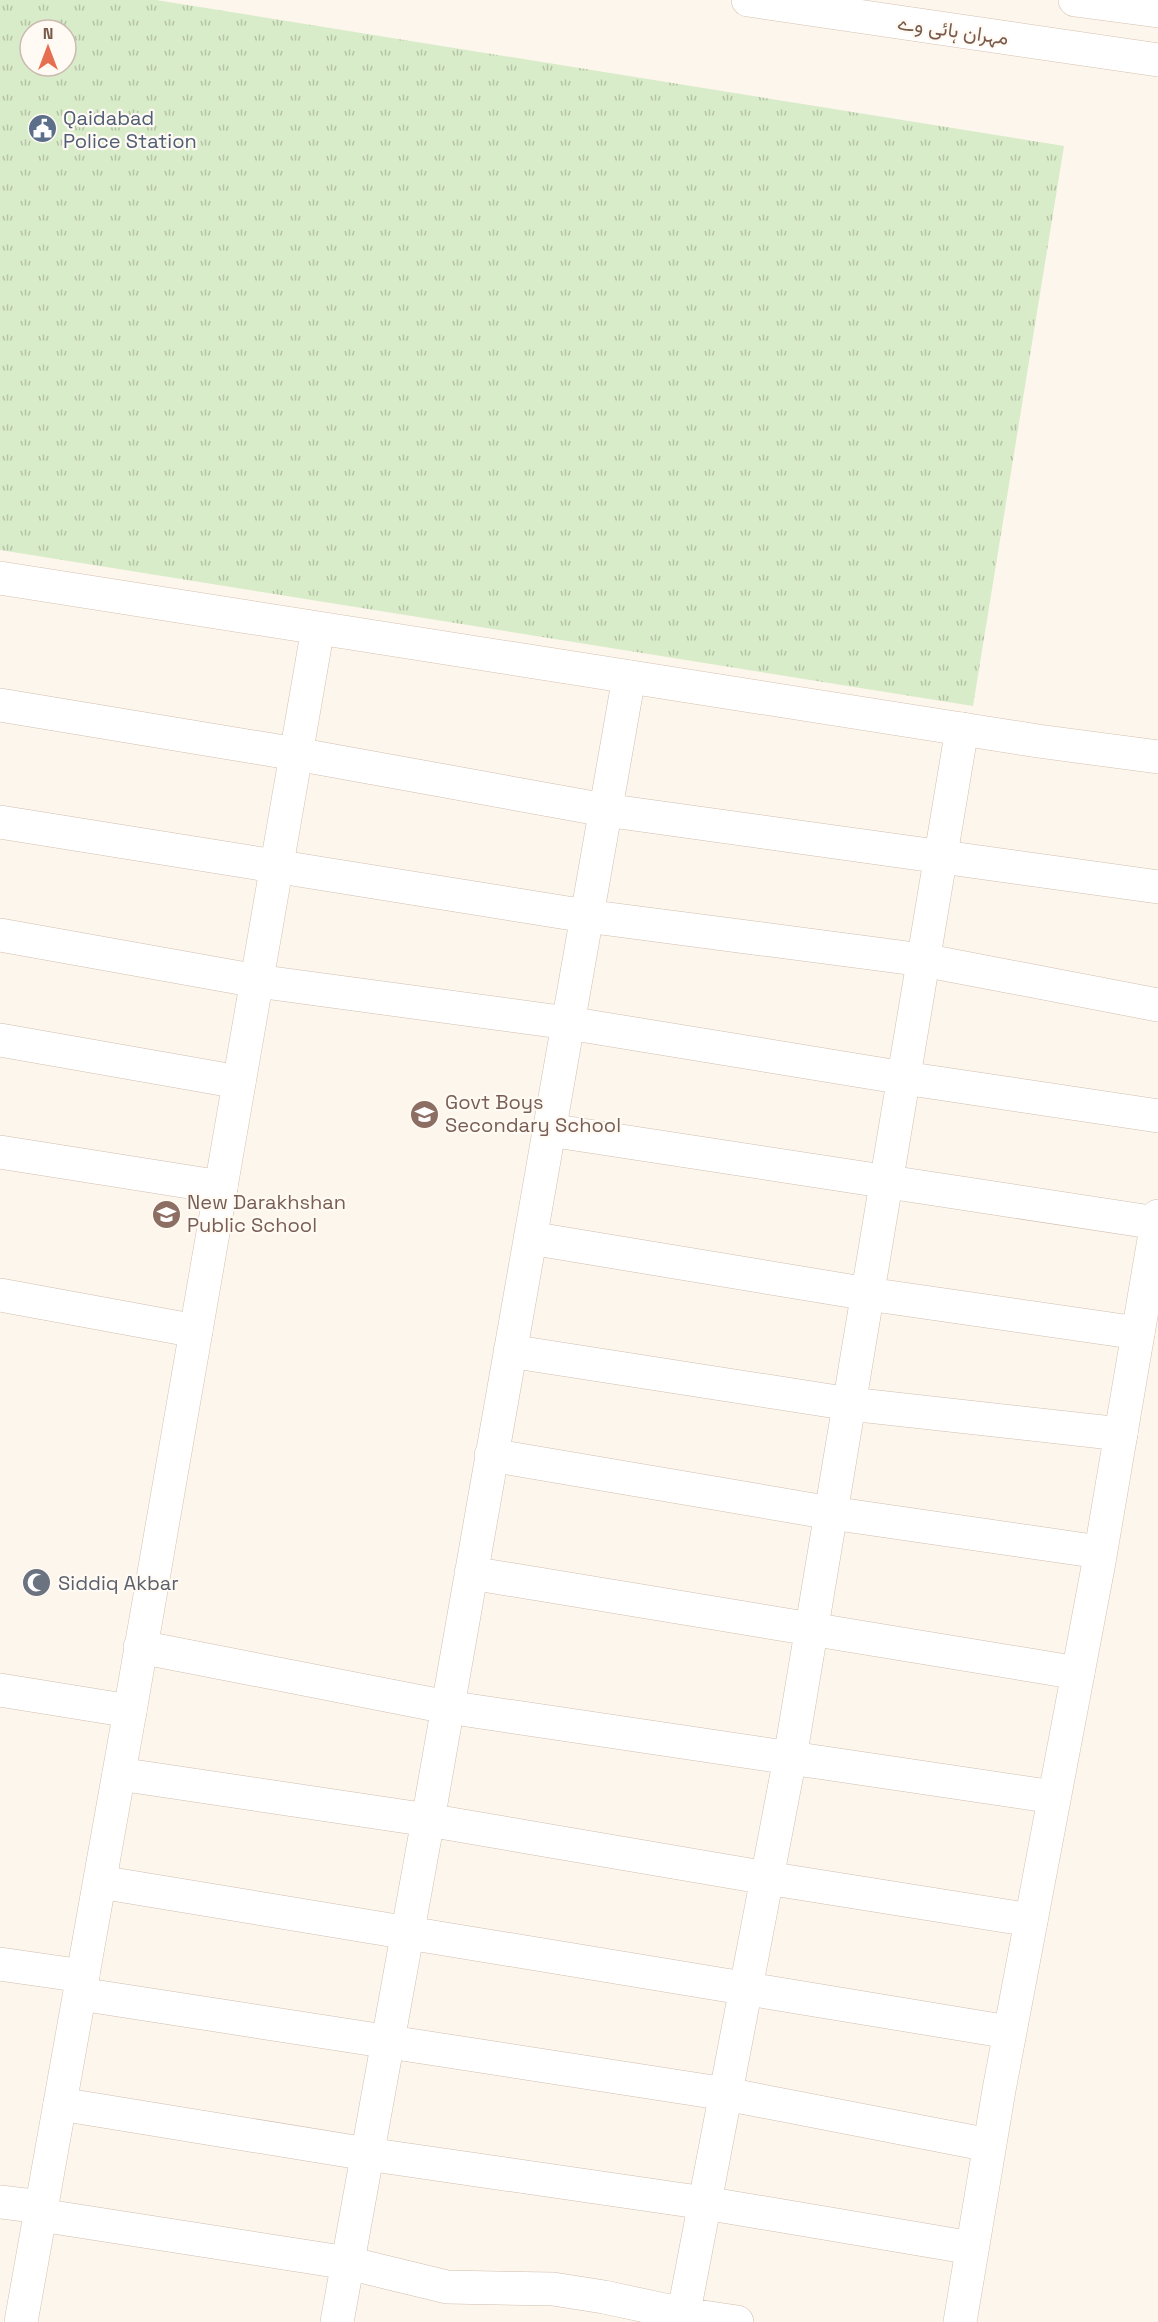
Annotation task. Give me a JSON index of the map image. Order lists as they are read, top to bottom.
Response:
{
  "streets": {
    "street": ["مہران ہائی وے"]
  },
  "places": {
    "public building": ["Qaidabad Police Station"],
    "school or university": ["Govt Boys Secondary School", "New Darakhshan Public School"],
    "mosque": ["Siddiq Akbar"]
  },
  "north": "top"
}
